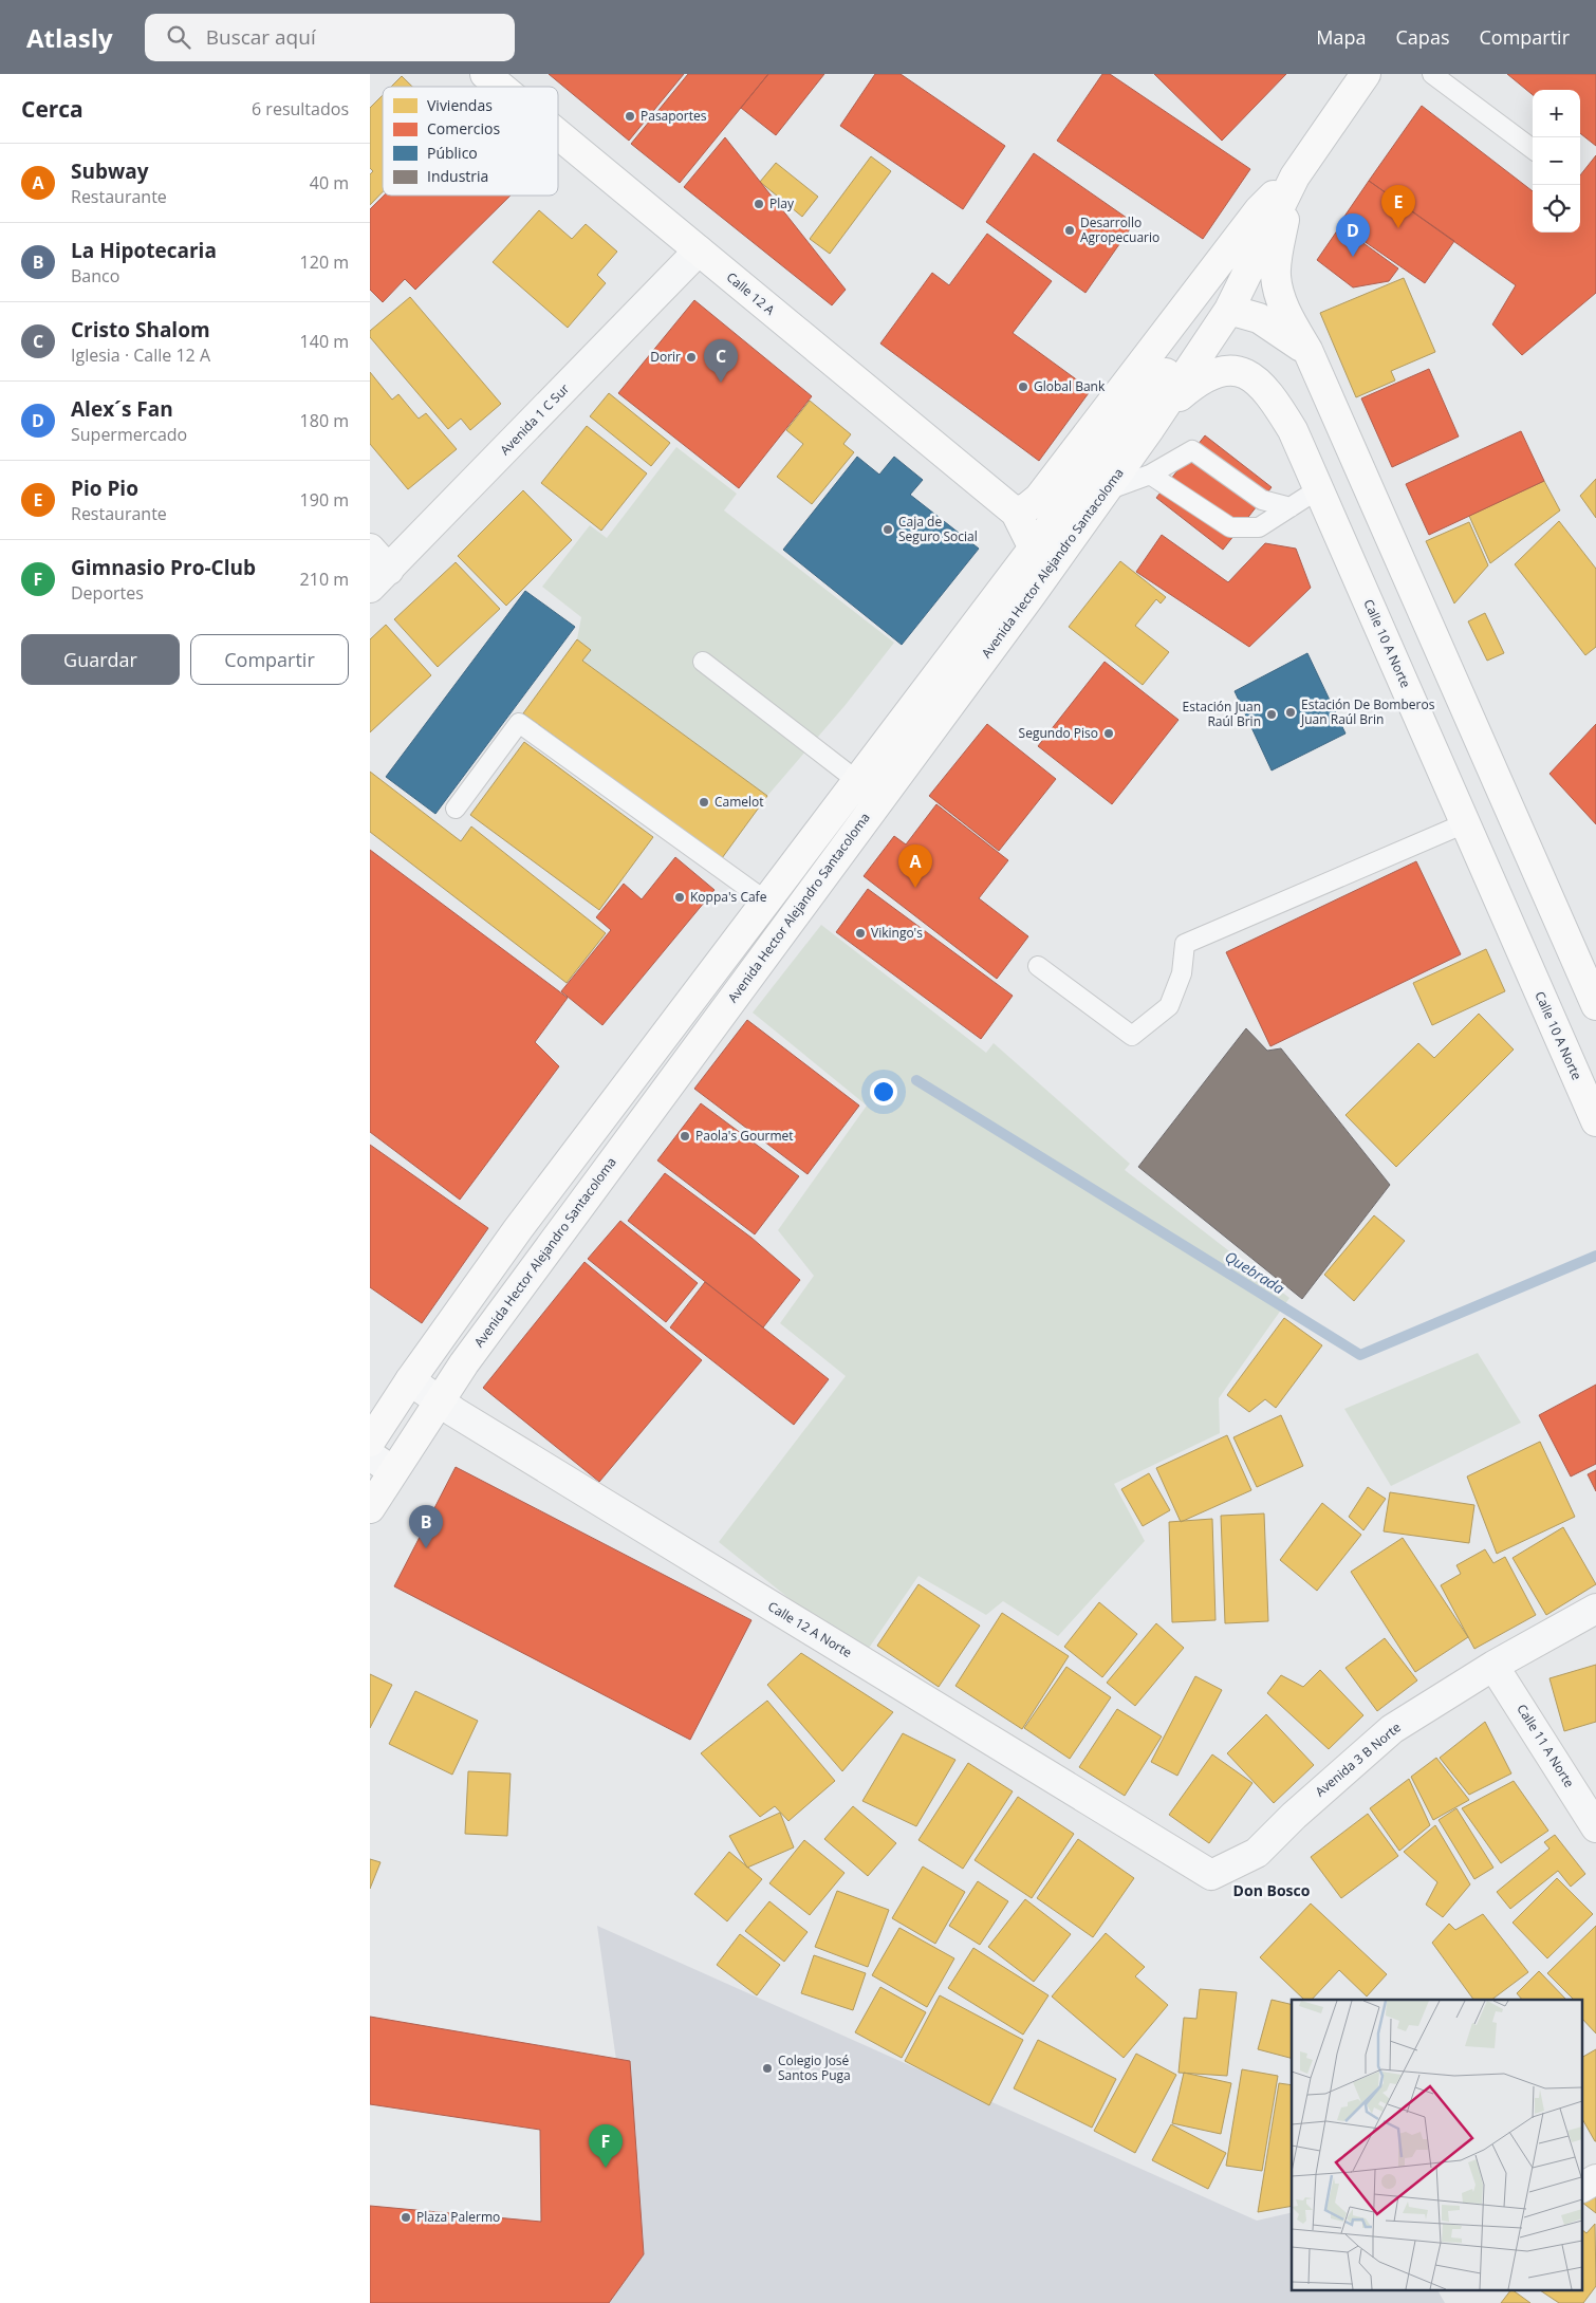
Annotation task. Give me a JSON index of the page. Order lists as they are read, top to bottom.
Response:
{
  "streets": {
    "main road": ["Calle 12 A", "Avenida Hector Alejandro Santacoloma", "Calle 10 A Norte"],
    "street": [
      "Avenida 1 C Sur",
      "Calle 12 A Norte",
      "Calle 11 A Norte",
      "Avenida 3 B Norte"
    ]
  },
  "crossings": [
    ["Calle 12 A", "Avenida 1 C Sur"],
    ["Avenida Hector Alejandro Santacoloma", "Calle 10 A Norte"],
    ["Avenida Hector Alejandro Santacoloma", "Calle 12 A Norte"],
    ["Calle 12 A Norte", "Avenida 3 B Norte"],
    ["Calle 11 A Norte", "Avenida 3 B Norte"]
  ],
  "districts": ["Don Bosco"],
  "water": ["Quebrada"],
  "places": [
    "Pasaportes",
    "Play",
    "Desarrollo Agropecuario",
    "Dorir",
    "Global Bank",
    "Caja de Seguro Social",
    "Estación De Bomberos Juan Raúl Brin",
    "Estación Juan Raúl Brin",
    "Segundo Piso",
    "Camelot",
    "Koppa's Cafe",
    "Vikingo's",
    "Paola's Gourmet",
    "Colegio José Santos Puga",
    "Plaza Palermo"
  ],
  "legend": [
    "Viviendas",
    "Comercios",
    "Público",
    "Industria"
  ],
  "page": {
    "header": "Atlasly",
    "search": "Buscar aquí",
    "nav": ["Mapa", "Capas", "Compartir"],
    "heading": ["Cerca", "6 resultados"],
    "map_buttons": ["+", "−"],
    "list": [
      {
        "mark": "A",
        "name": "Subway",
        "note": "Restaurante",
        "value": "40 m"
      },
      {
        "mark": "B",
        "name": "La Hipotecaria",
        "note": "Banco",
        "value": "120 m"
      },
      {
        "mark": "C",
        "name": "Cristo Shalom",
        "note": "Iglesia · Calle 12 A",
        "value": "140 m"
      },
      {
        "mark": "D",
        "name": "Alex´s Fan",
        "note": "Supermercado",
        "value": "180 m"
      },
      {
        "mark": "E",
        "name": "Pio Pio",
        "note": "Restaurante",
        "value": "190 m"
      },
      {
        "mark": "F",
        "name": "Gimnasio Pro-Club",
        "note": "Deportes",
        "value": "210 m"
      }
    ],
    "pins": [
      "E",
      "D",
      "C",
      "A",
      "B",
      "F"
    ],
    "buttons": ["Guardar", "Compartir"]
  }
}
